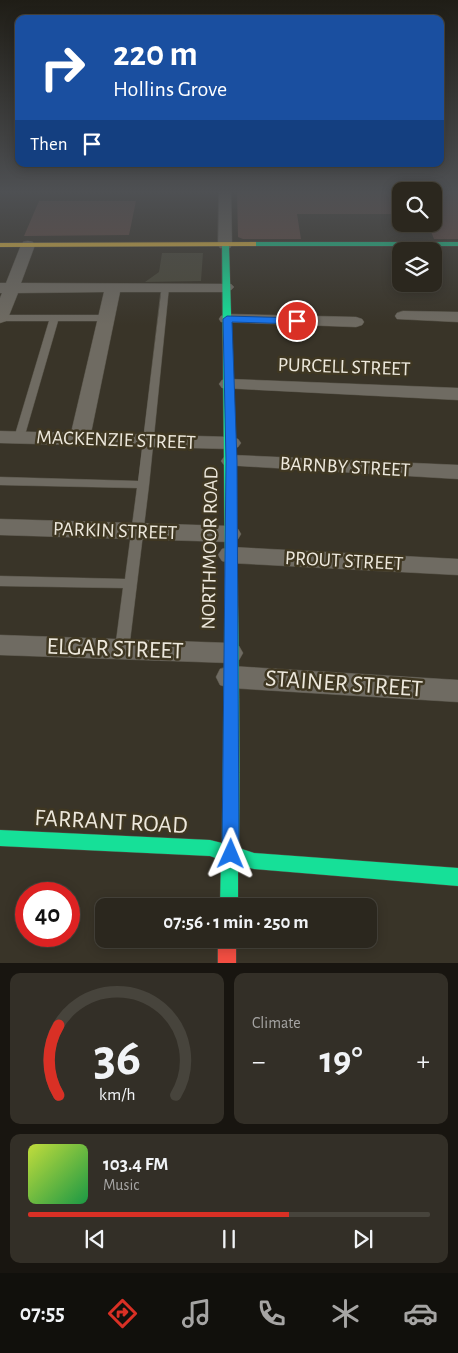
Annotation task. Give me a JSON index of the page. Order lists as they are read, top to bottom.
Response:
{
  "streets": {
    "street": [
      "PURCELL STREET",
      "MACKENZIE STREET",
      "BARNBY STREET",
      "PARKIN STREET",
      "NORTHMOOR ROAD",
      "PROUT STREET",
      "ELGAR STREET",
      "STAINER STREET",
      "FARRANT ROAD"
    ]
  },
  "crossings": [
    ["PURCELL STREET", "NORTHMOOR ROAD"],
    ["MACKENZIE STREET", "BARNBY STREET"],
    ["MACKENZIE STREET", "NORTHMOOR ROAD"],
    ["BARNBY STREET", "NORTHMOOR ROAD"],
    ["PARKIN STREET", "NORTHMOOR ROAD"],
    ["PARKIN STREET", "PROUT STREET"],
    ["NORTHMOOR ROAD", "PROUT STREET"],
    ["NORTHMOOR ROAD", "ELGAR STREET"],
    ["NORTHMOOR ROAD", "STAINER STREET"],
    ["NORTHMOOR ROAD", "FARRANT ROAD"],
    ["ELGAR STREET", "STAINER STREET"]
  ],
  "page": {
    "turn": ["220 m", "Hollins Grove"],
    "then": "Then",
    "limit": "40",
    "trip": "07:56 · 1 min · 250 m",
    "tile": "Climate",
    "heat": ["−", "19°", "+"],
    "song": ["103.4 FM", "Music"],
    "tabs": "07:55",
    "gauge": ["36", "km/h"]
  }
}
